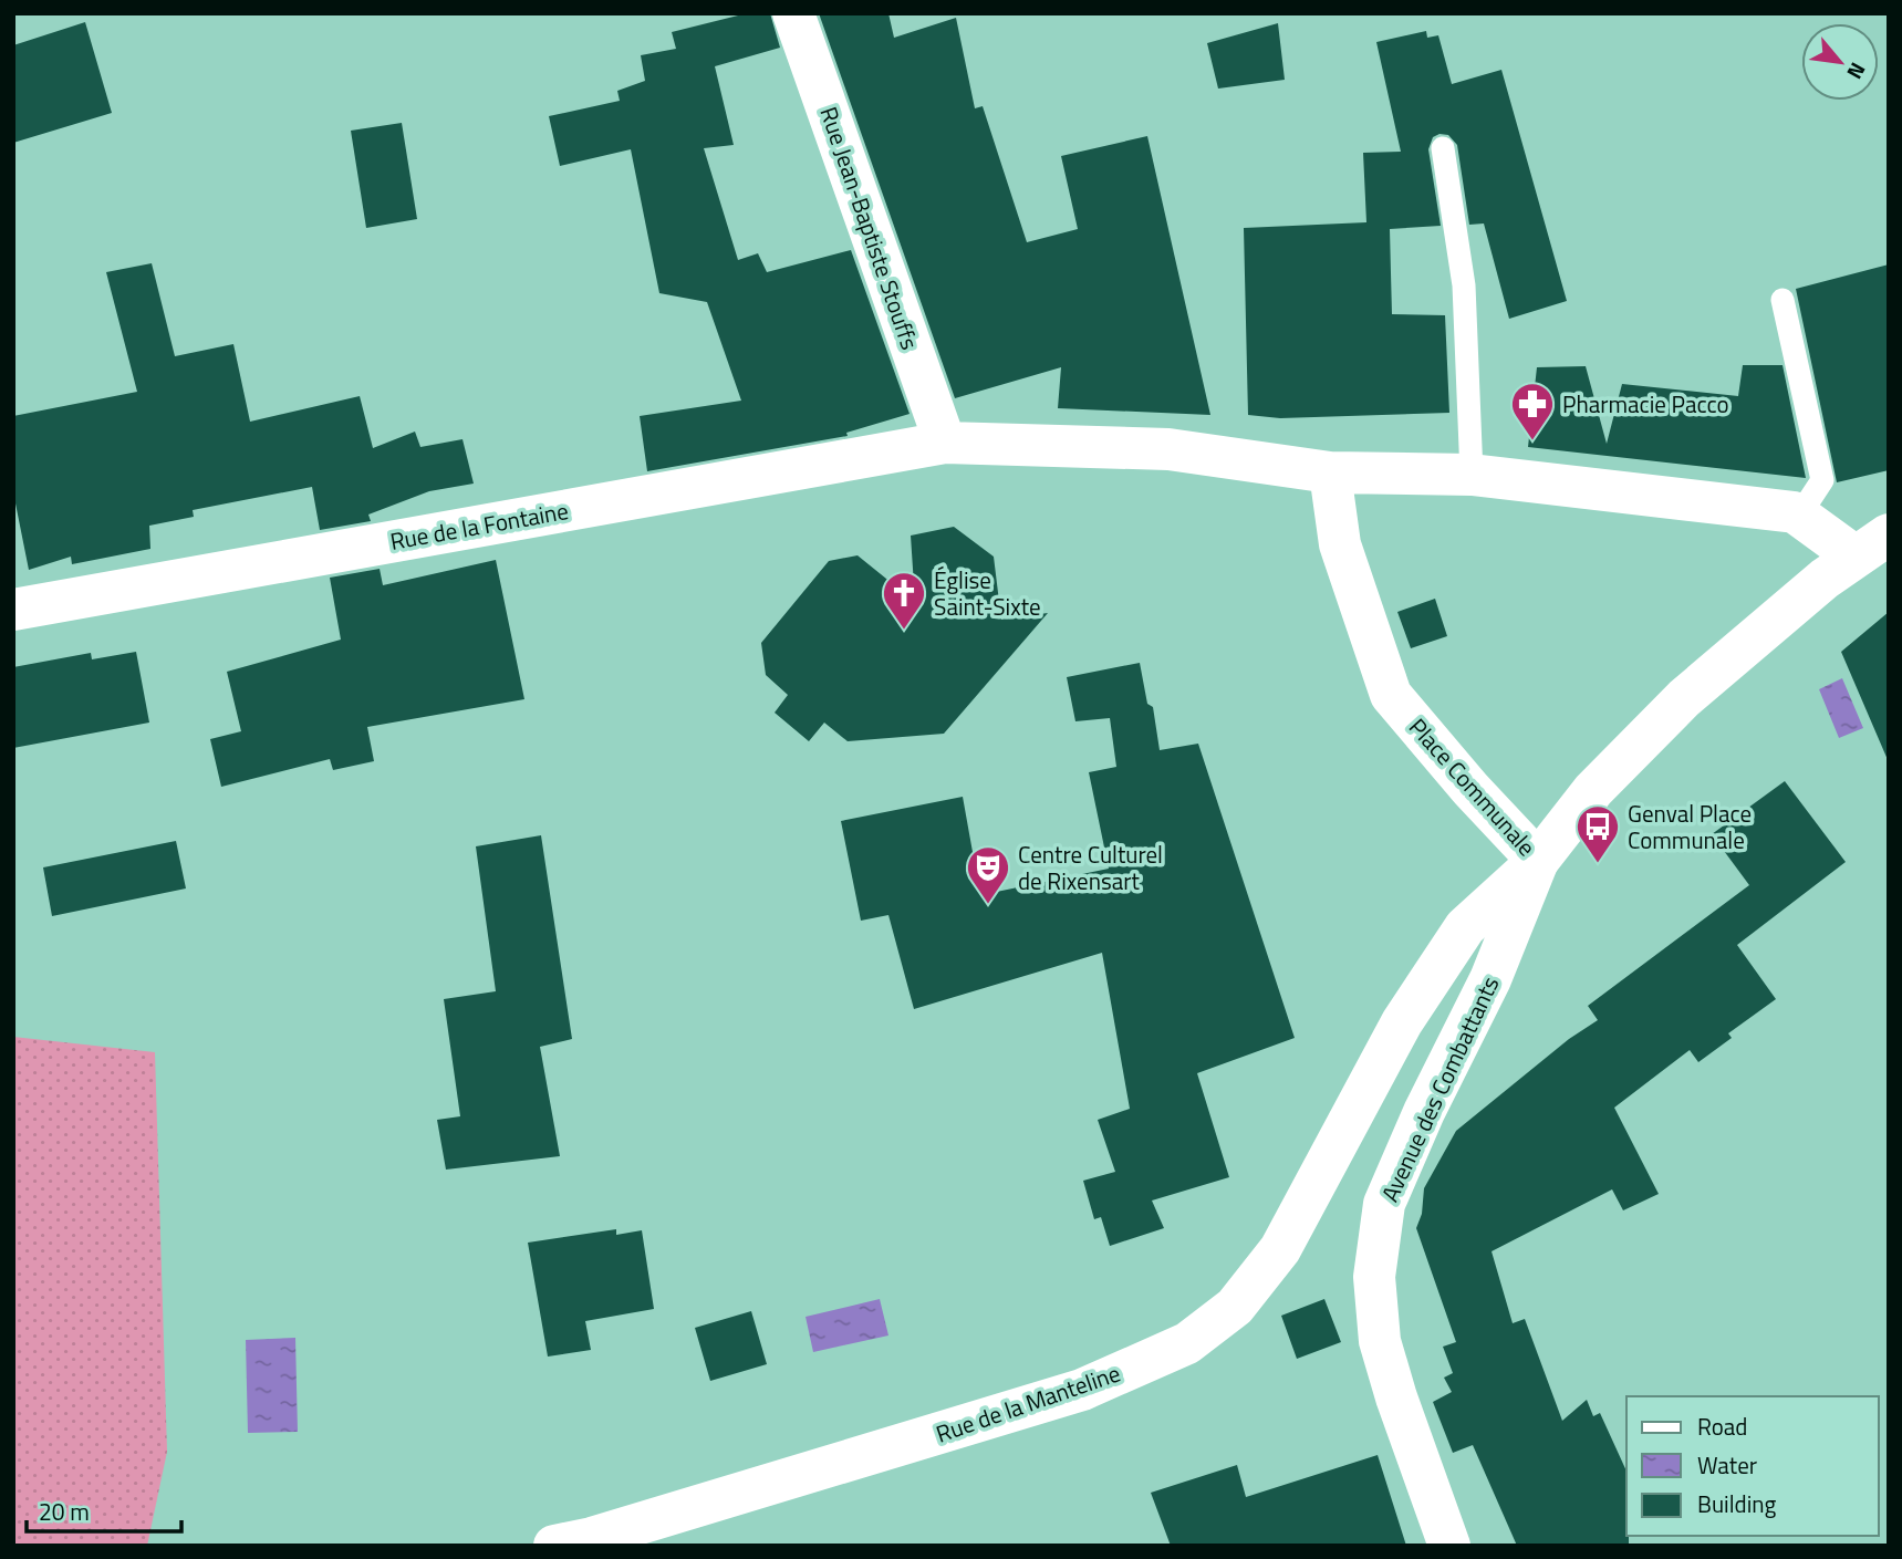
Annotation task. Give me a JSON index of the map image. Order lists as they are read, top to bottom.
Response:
{
  "streets": {
    "street": [
      "Rue Jean-Baptiste Stouffs",
      "Rue de la Fontaine",
      "Place Communale",
      "Avenue des Combattants",
      "Rue de la Manteline"
    ]
  },
  "crossings": [
    ["Rue Jean-Baptiste Stouffs", "Rue de la Fontaine"],
    ["Rue Jean-Baptiste Stouffs", "Place Communale"],
    ["Rue de la Fontaine", "Place Communale"],
    ["Place Communale", "Avenue des Combattants"],
    ["Place Communale", "Rue de la Manteline"],
    ["Avenue des Combattants", "Rue de la Manteline"]
  ],
  "places": {
    "pharmacy": ["Pharmacie Pacco"],
    "church": ["Église Saint-Sixte"],
    "bus stop": ["Genval Place Communale"],
    "theatre": ["Centre Culturel de Rixensart"]
  },
  "legend": ["Road", "Water", "Building"],
  "scale_bar": "20 m",
  "north": "bottom right"
}
